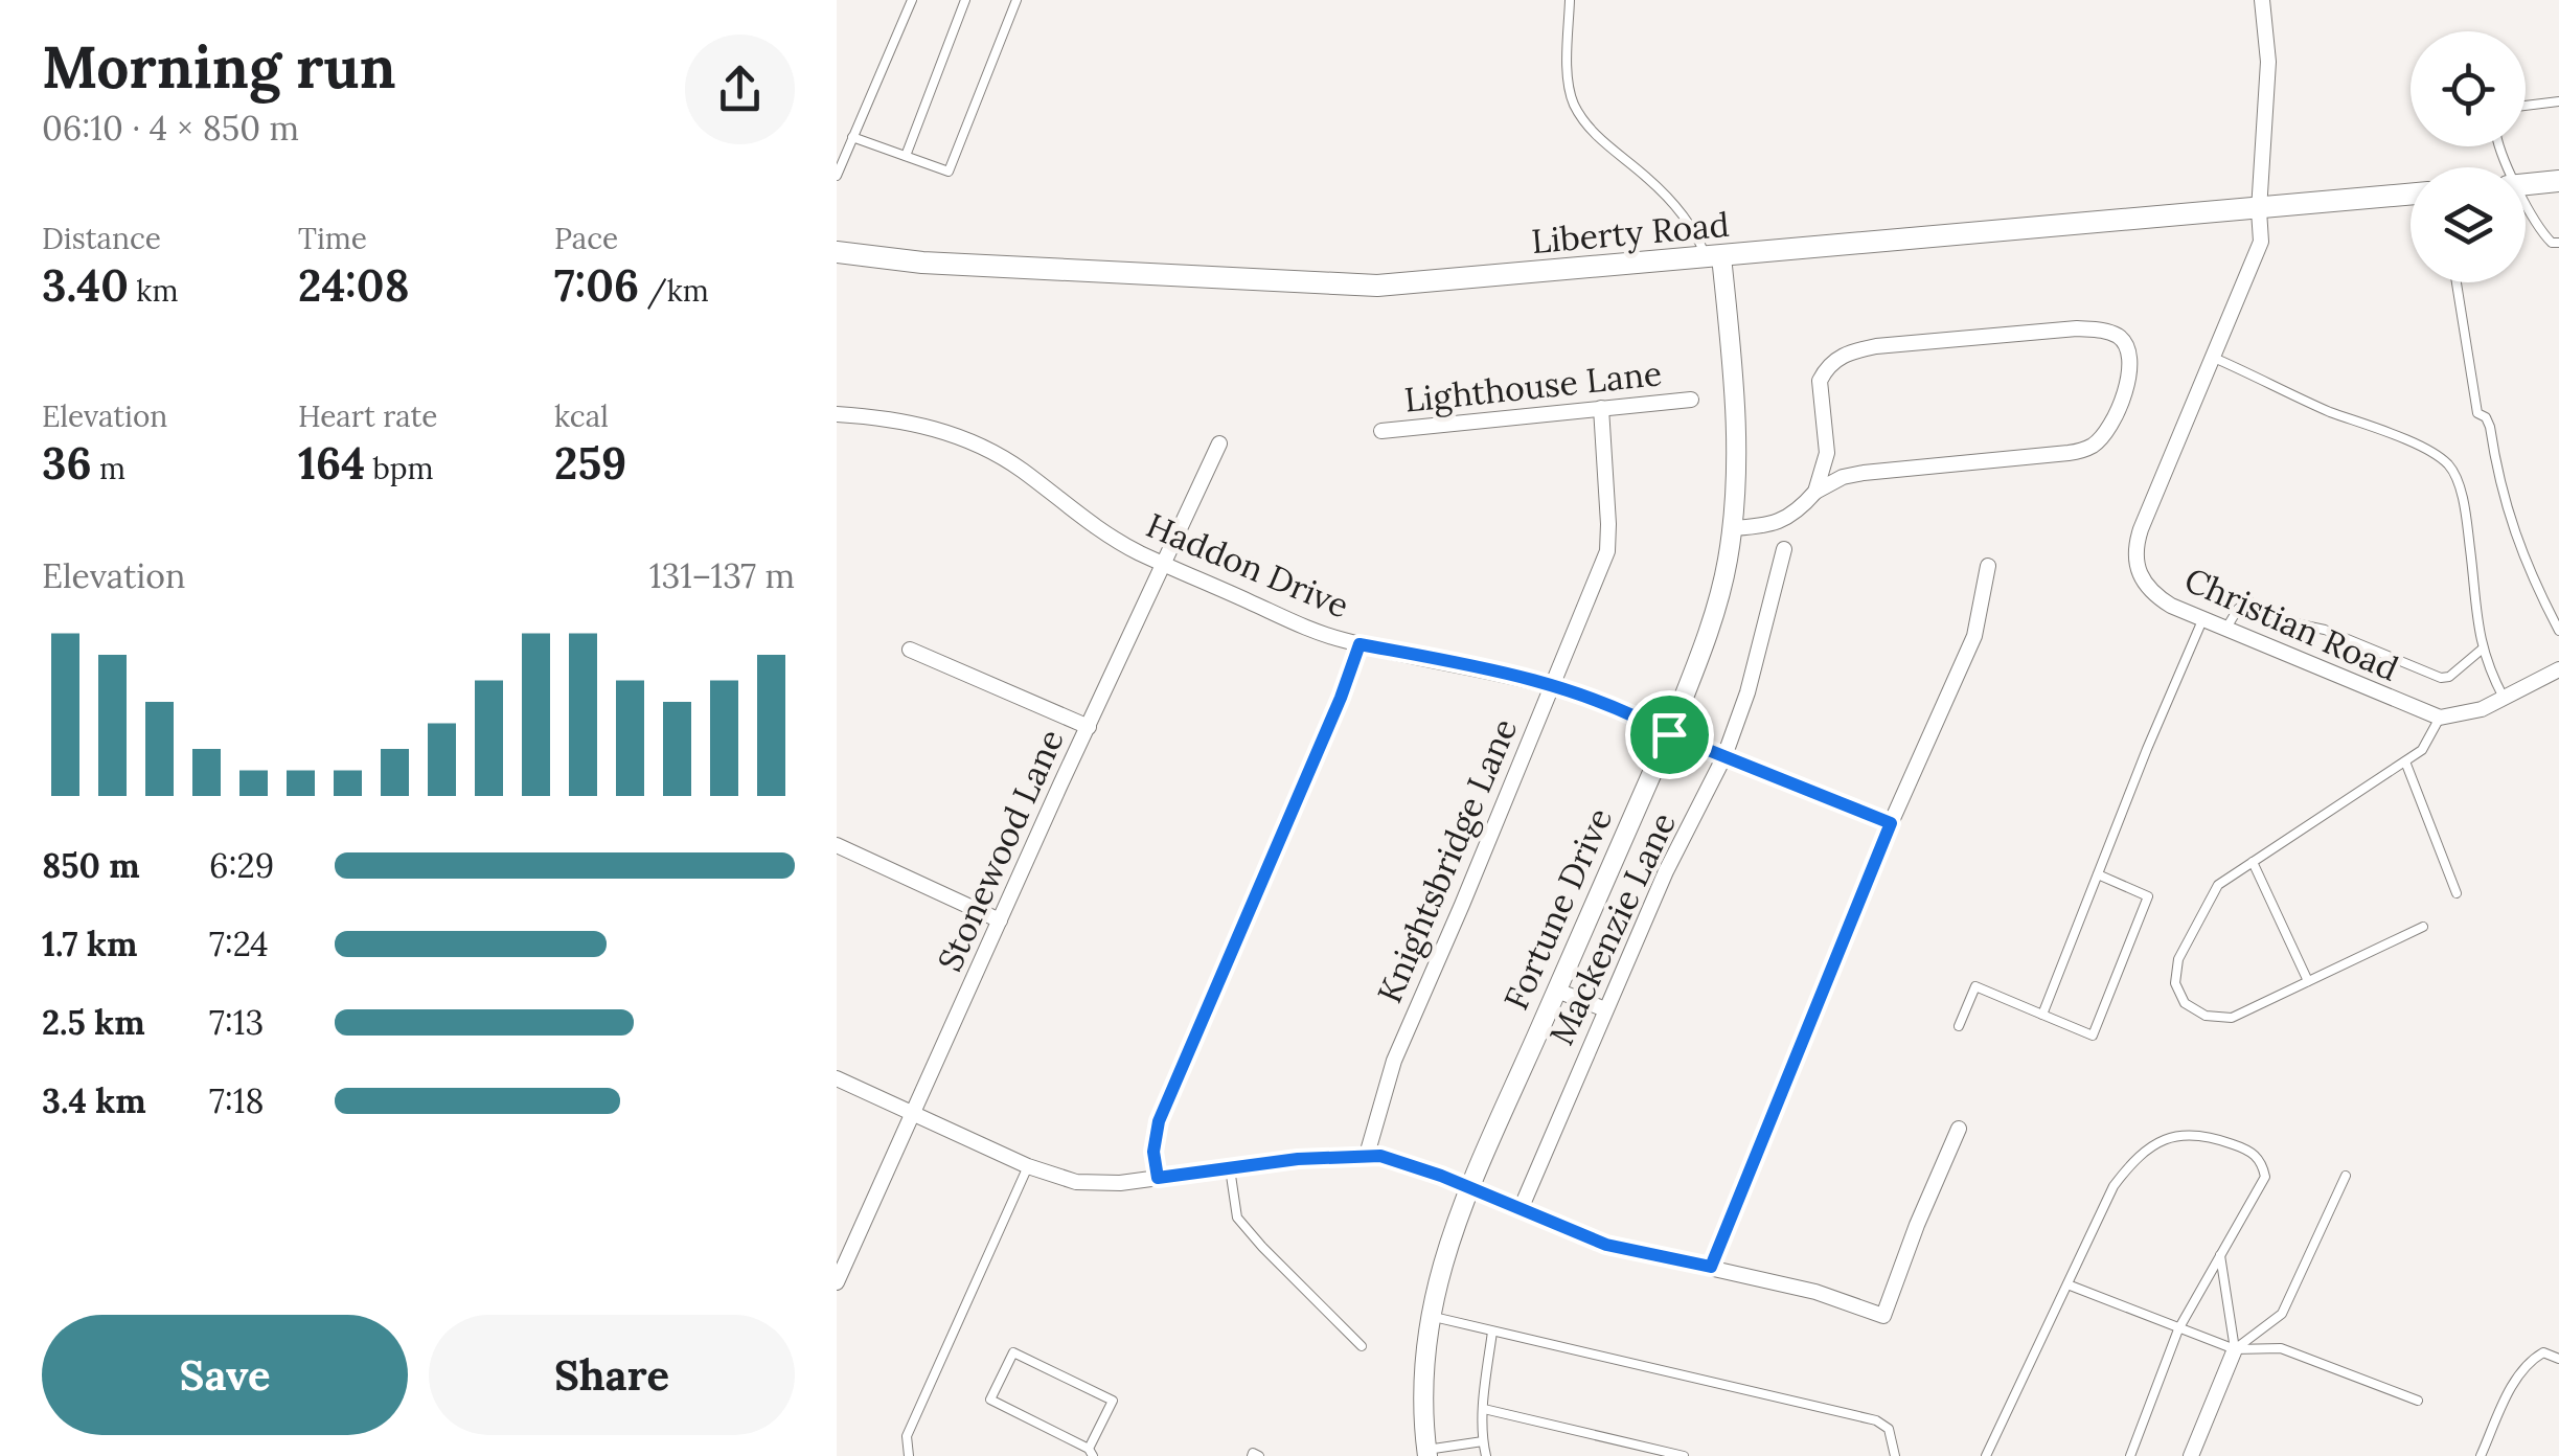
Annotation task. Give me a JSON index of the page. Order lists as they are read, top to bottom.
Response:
{
  "streets": {
    "main road": ["Liberty Road"],
    "street": [
      "Lighthouse Lane",
      "Haddon Drive",
      "Christian Road",
      "Stonewood Lane",
      "Knightsbridge Lane",
      "Fortune Drive",
      "Mackenzie Lane"
    ]
  },
  "crossings": [
    ["Liberty Road", "Christian Road"],
    ["Liberty Road", "Fortune Drive"],
    ["Lighthouse Lane", "Knightsbridge Lane"],
    ["Haddon Drive", "Stonewood Lane"],
    ["Haddon Drive", "Knightsbridge Lane"],
    ["Haddon Drive", "Fortune Drive"],
    ["Haddon Drive", "Mackenzie Lane"]
  ],
  "page": {
    "heading": ["Morning run", "06:10 · 4 × 850 m"],
    "stats": [
      ["Distance", "3.40 km"],
      ["Time", "24:08"],
      ["Pace", "7:06 /km"],
      ["Elevation", "36 m"],
      ["Heart rate", "164 bpm"],
      ["kcal", "259"]
    ],
    "chart": ["Elevation", "131–137 m"],
    "list": [
      {
        "name": "850 m",
        "note": "6:29"
      },
      {
        "name": "1.7 km",
        "note": "7:24"
      },
      {
        "name": "2.5 km",
        "note": "7:13"
      },
      {
        "name": "3.4 km",
        "note": "7:18"
      }
    ],
    "buttons": ["Save", "Share"]
  }
}
